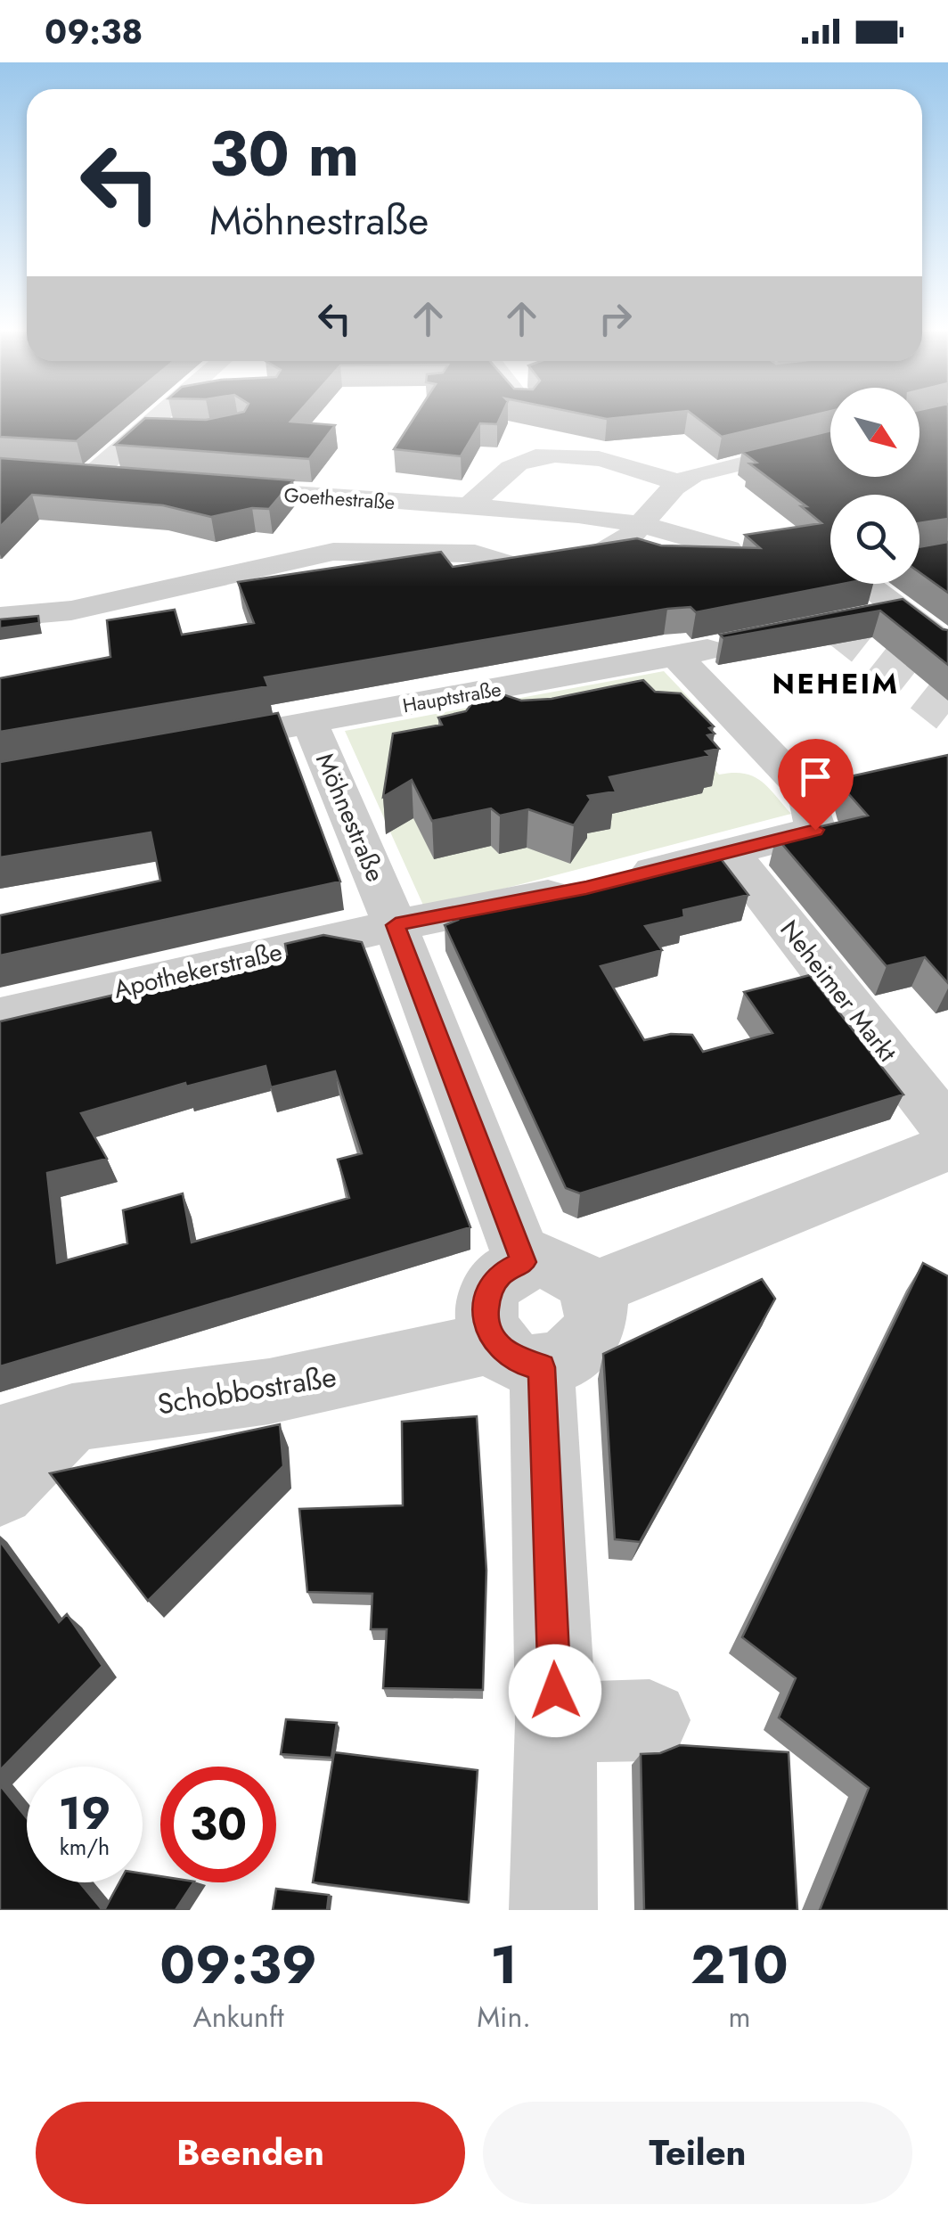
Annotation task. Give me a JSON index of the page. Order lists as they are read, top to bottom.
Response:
{
  "streets": {
    "street": [
      "Goethestraße",
      "Hauptstraße",
      "Möhnestraße",
      "Apothekerstraße",
      "Neheimer Markt",
      "Schobbostraße"
    ]
  },
  "crossings": [
    ["Hauptstraße", "Möhnestraße"],
    ["Möhnestraße", "Apothekerstraße"],
    ["Möhnestraße", "Schobbostraße"]
  ],
  "districts": ["NEHEIM"],
  "north": "bottom right",
  "page": {
    "status": "09:38",
    "turn": ["30 m", "Möhnestraße"],
    "speed": "19 km/h",
    "limit": "30",
    "eta": [
      "09:39",
      "Ankunft",
      "1",
      "Min.",
      "210",
      "m"
    ],
    "buttons": ["Beenden", "Teilen"]
  }
}
